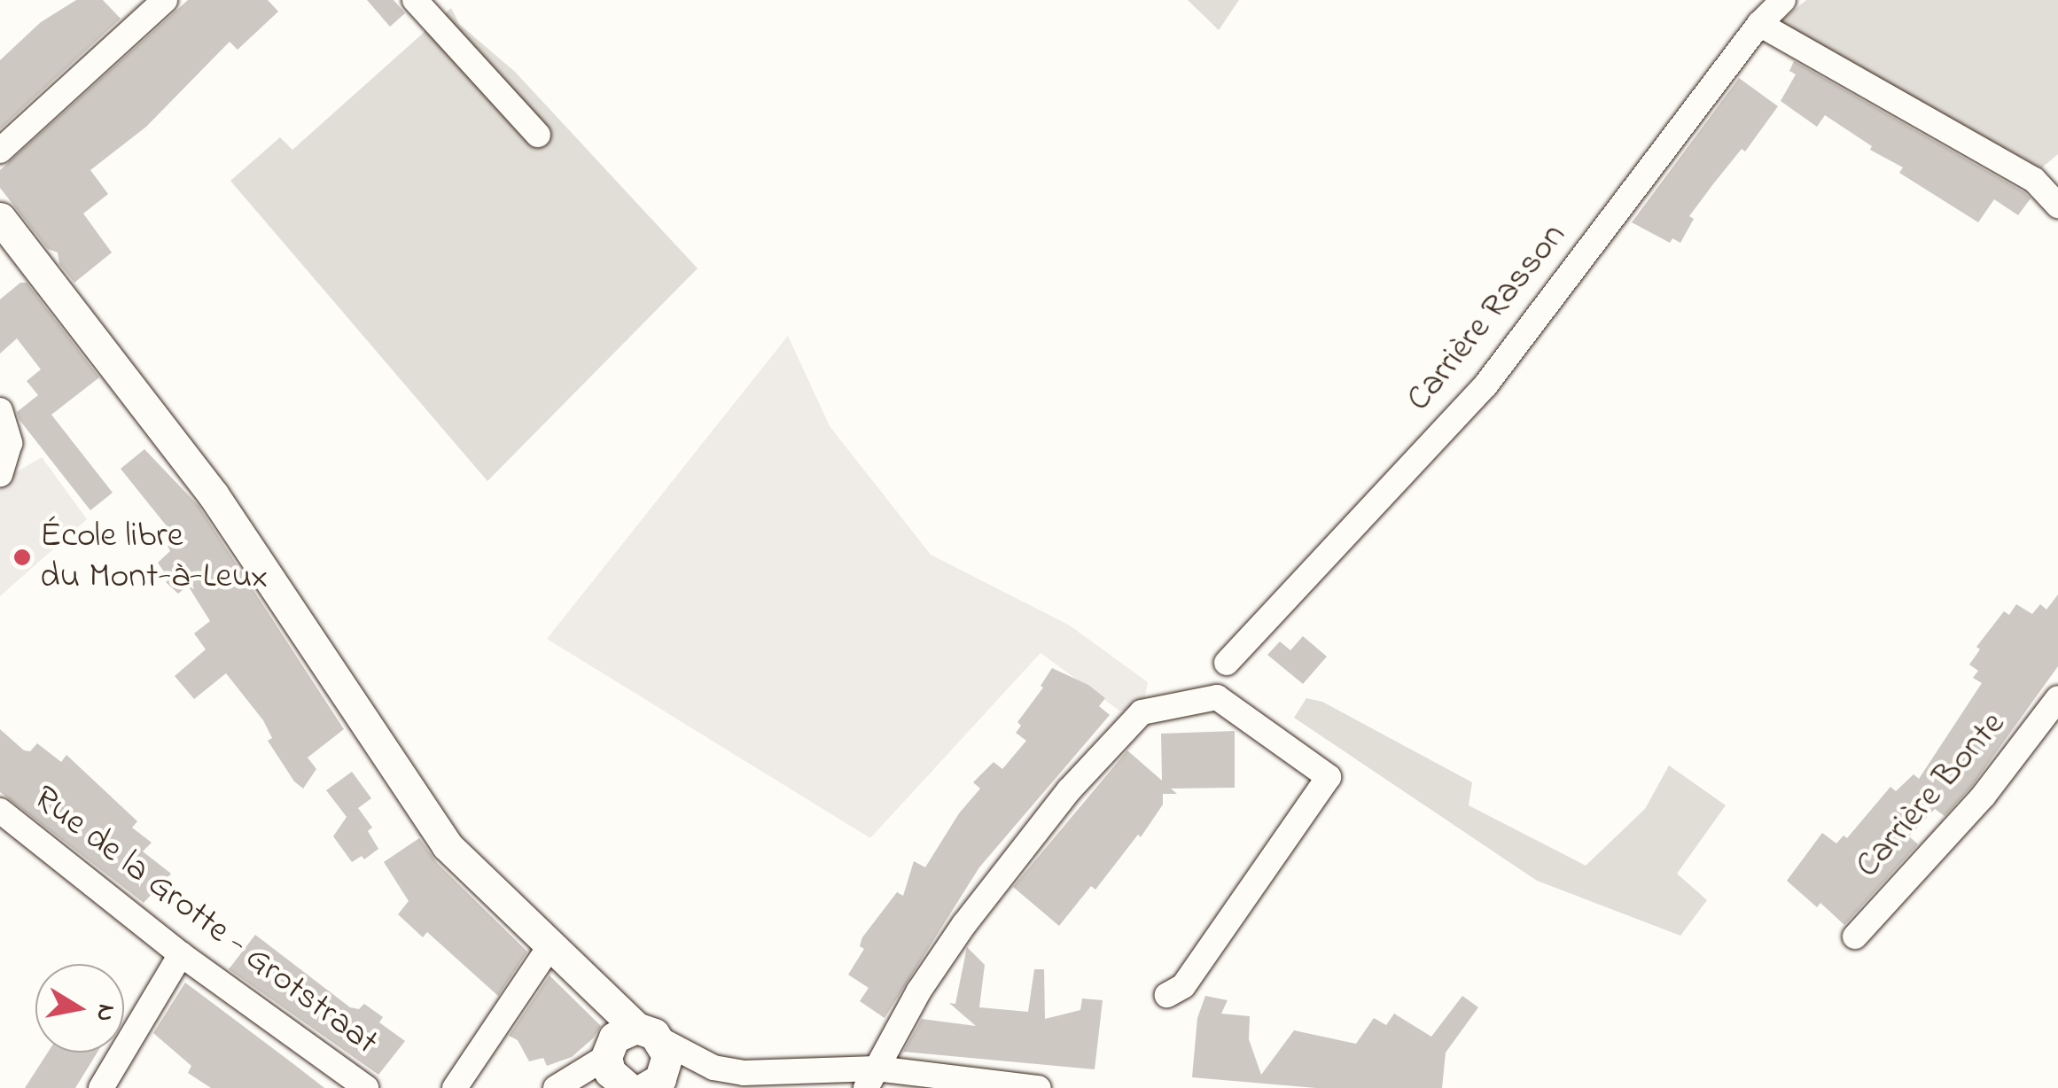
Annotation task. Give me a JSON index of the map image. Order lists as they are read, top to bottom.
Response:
{
  "streets": {
    "street": ["Carrière Rasson", "Carrière Bonte", "Rue de la Grotte - Grotstraat"]
  },
  "places": ["École libre du Mont-à-Leux"],
  "north": "right"
}
